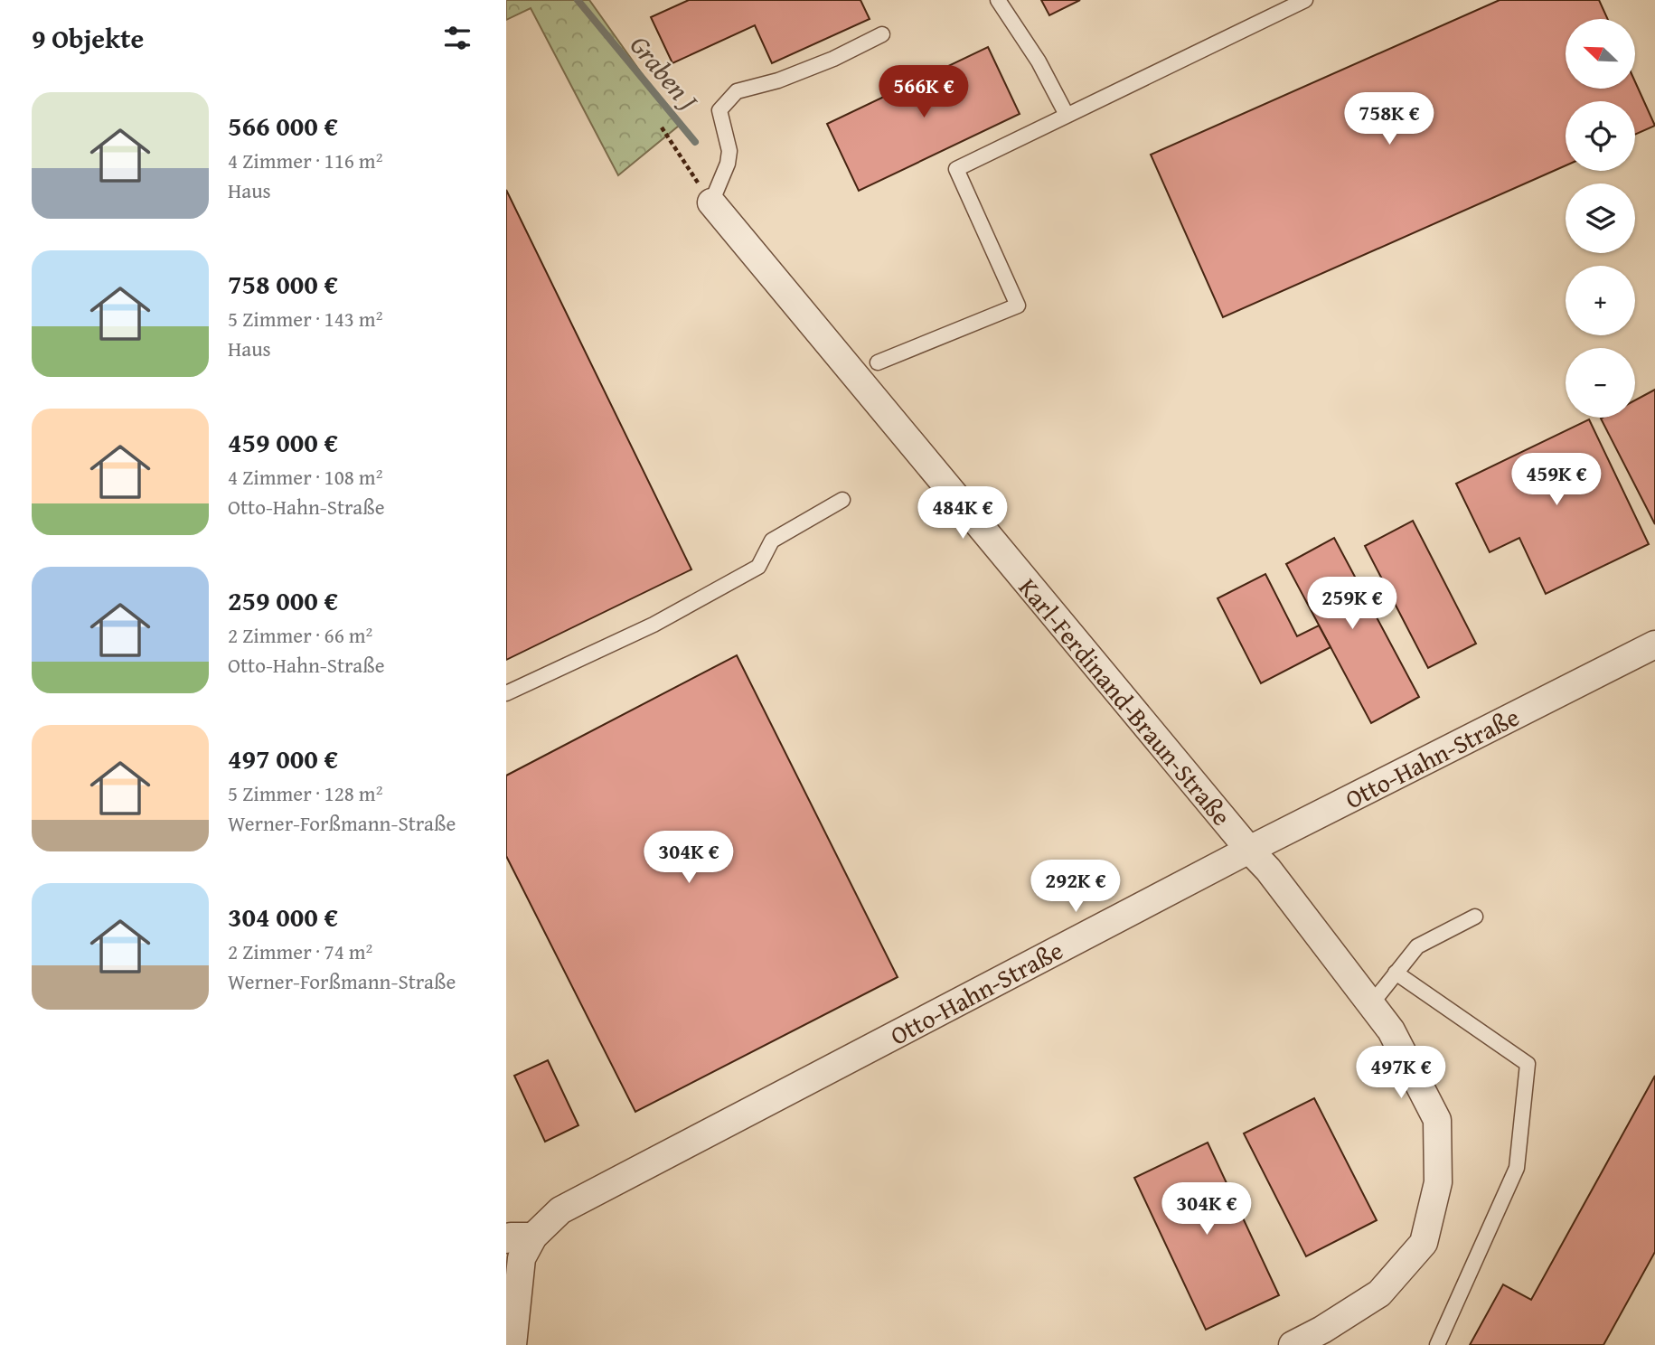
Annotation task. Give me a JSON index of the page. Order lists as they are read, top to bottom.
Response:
{
  "streets": {
    "street": ["Karl-Ferdinand-Braun-Straße", "Otto-Hahn-Straße"]
  },
  "crossings": [
    ["Karl-Ferdinand-Braun-Straße", "Otto-Hahn-Straße"]
  ],
  "water": ["Graben J"],
  "north": "top left",
  "page": {
    "heading": "9 Objekte",
    "map_buttons": ["+", "−"],
    "price": [
      "566K €",
      "758K €",
      "459K €",
      "484K €",
      "259K €",
      "304K €",
      "292K €",
      "497K €",
      "304K €"
    ],
    "list": [
      {
        "name": "566 000 €",
        "note": "4 Zimmer · 116 m² · Haus"
      },
      {
        "name": "758 000 €",
        "note": "5 Zimmer · 143 m² · Haus"
      },
      {
        "name": "459 000 €",
        "note": "4 Zimmer · 108 m² · Otto-Hahn-Straße"
      },
      {
        "name": "259 000 €",
        "note": "2 Zimmer · 66 m² · Otto-Hahn-Straße"
      },
      {
        "name": "497 000 €",
        "note": "5 Zimmer · 128 m² · Werner-Forßmann-Straße"
      },
      {
        "name": "304 000 €",
        "note": "2 Zimmer · 74 m² · Werner-Forßmann-Straße"
      }
    ]
  }
}
